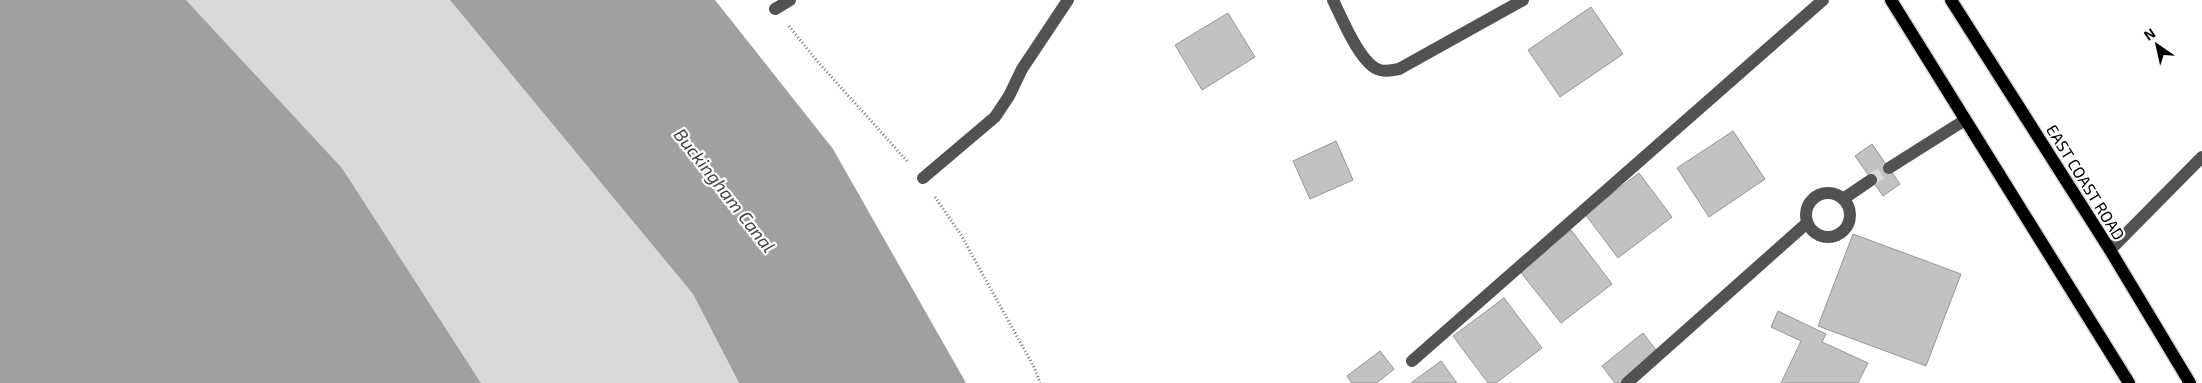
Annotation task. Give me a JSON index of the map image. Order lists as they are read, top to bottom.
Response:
{
  "streets": {
    "main road": ["EAST COAST ROAD"]
  },
  "water": ["Buckingham Canal"],
  "north": "top left"
}
